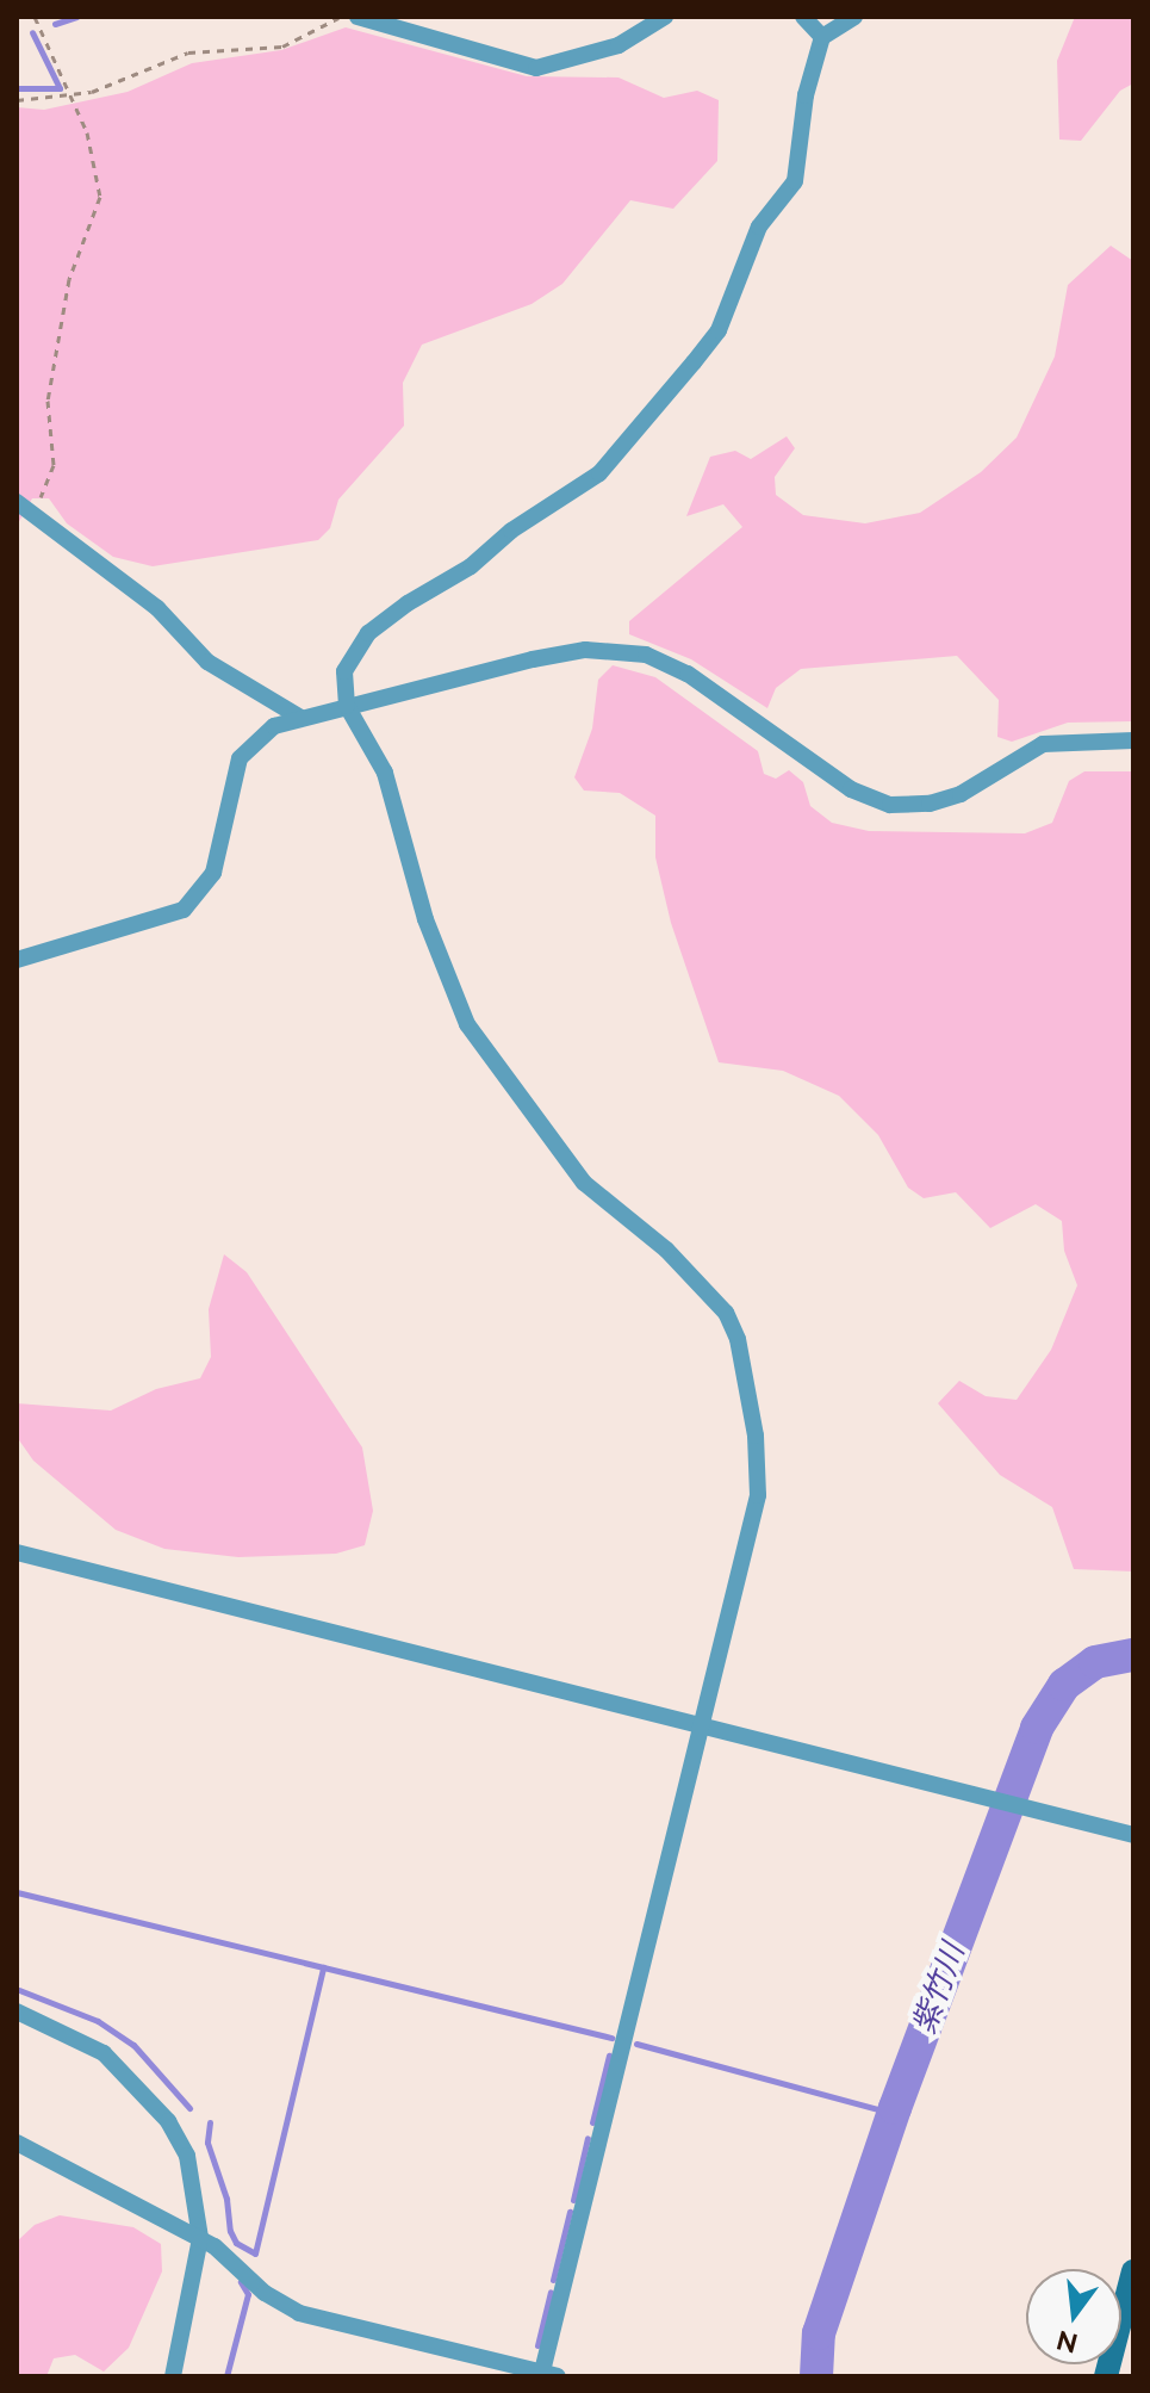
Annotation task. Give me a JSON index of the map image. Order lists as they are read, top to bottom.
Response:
{
  "water": ["紫竹川"],
  "north": "bottom"
}
